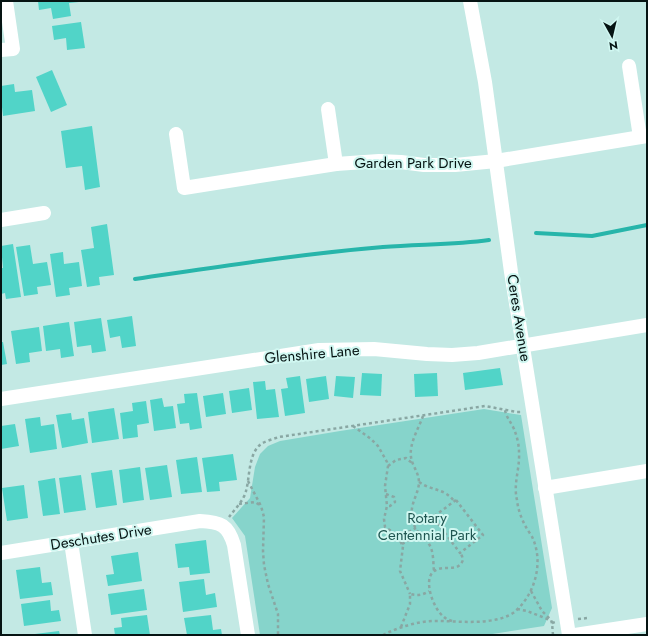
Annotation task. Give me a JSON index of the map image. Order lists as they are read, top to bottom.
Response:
{
  "streets": {
    "street": [
      "Garden Park Drive",
      "Ceres Avenue",
      "Glenshire Lane",
      "Deschutes Drive"
    ]
  },
  "crossings": [
    ["Garden Park Drive", "Ceres Avenue"],
    ["Ceres Avenue", "Glenshire Lane"]
  ],
  "parks": ["Rotary Centennial Park"],
  "north": "bottom"
}
